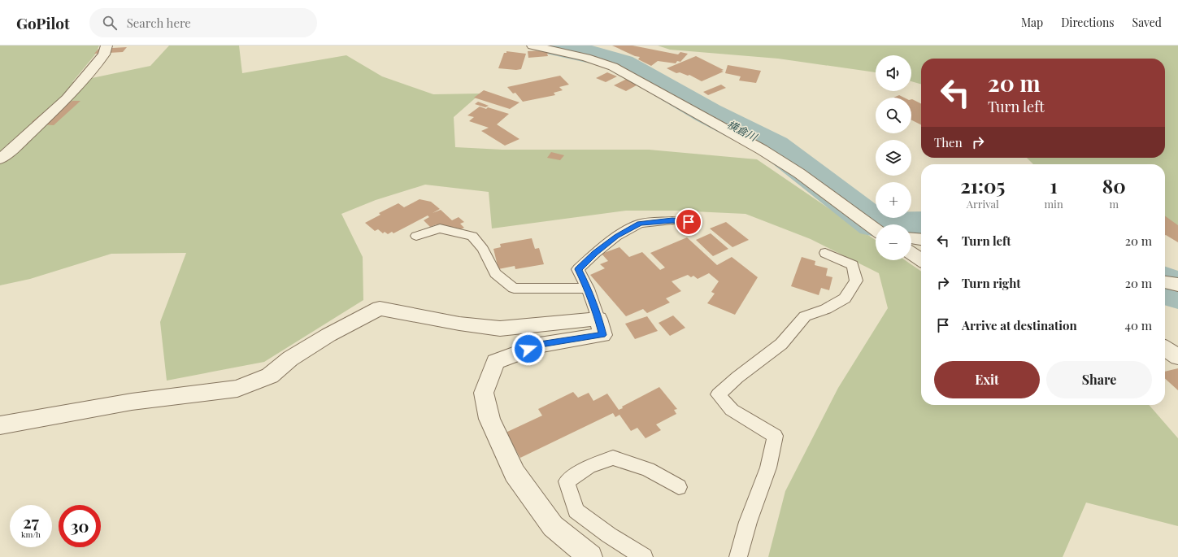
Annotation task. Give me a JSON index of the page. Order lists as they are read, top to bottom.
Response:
{
  "water": ["横倉川"],
  "page": {
    "header": "GoPilot",
    "search": "Search here",
    "nav": ["Map", "Directions", "Saved"],
    "map_buttons": ["+", "−"],
    "turn": ["20 m", "Turn left"],
    "then": "Then",
    "eta": [
      "21:05",
      "Arrival",
      "1",
      "min",
      "80",
      "m"
    ],
    "list": [
      {
        "name": "Turn left",
        "value": "20 m"
      },
      {
        "name": "Turn right",
        "value": "20 m"
      },
      {
        "name": "Arrive at destination",
        "value": "40 m"
      }
    ],
    "buttons": ["Exit", "Share"],
    "speed": "27 km/h",
    "limit": "30"
  }
}
